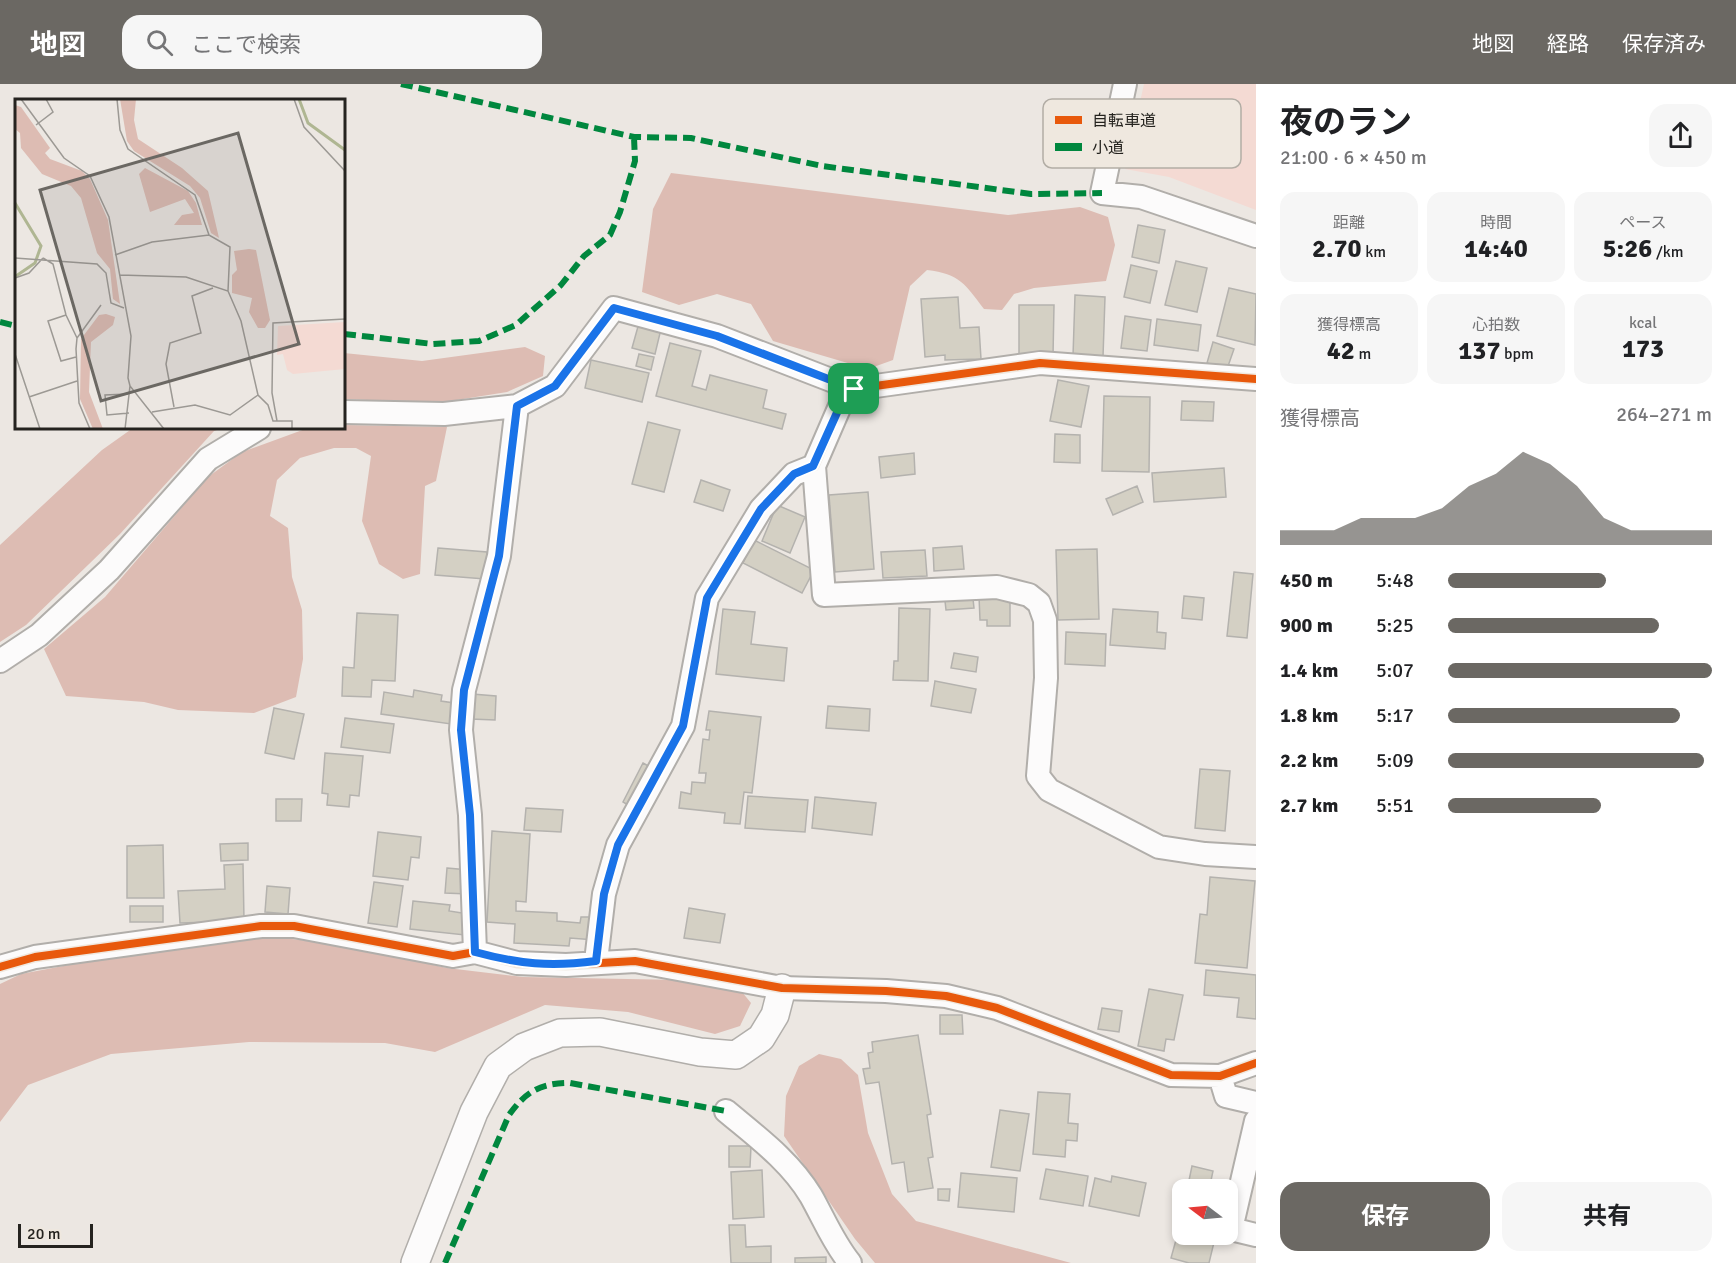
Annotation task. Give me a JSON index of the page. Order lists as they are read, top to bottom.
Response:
{
  "legend": ["自転車道", "小道"],
  "scale_bar": "20 m",
  "north": "left",
  "page": {
    "header": "地図",
    "search": "ここで検索",
    "nav": ["地図", "経路", "保存済み"],
    "heading": ["夜のラン", "21:00 · 6 × 450 m"],
    "stats": [
      ["距離", "2.70 km"],
      ["時間", "14:40"],
      ["ペース", "5:26 /km"],
      ["獲得標高", "42 m"],
      ["心拍数", "137 bpm"],
      ["kcal", "173"]
    ],
    "chart": ["獲得標高", "264–271 m"],
    "list": [
      {
        "name": "450 m",
        "note": "5:48"
      },
      {
        "name": "900 m",
        "note": "5:25"
      },
      {
        "name": "1.4 km",
        "note": "5:07"
      },
      {
        "name": "1.8 km",
        "note": "5:17"
      },
      {
        "name": "2.2 km",
        "note": "5:09"
      },
      {
        "name": "2.7 km",
        "note": "5:51"
      }
    ],
    "buttons": ["保存", "共有"],
    "scale": "20 m"
  }
}
